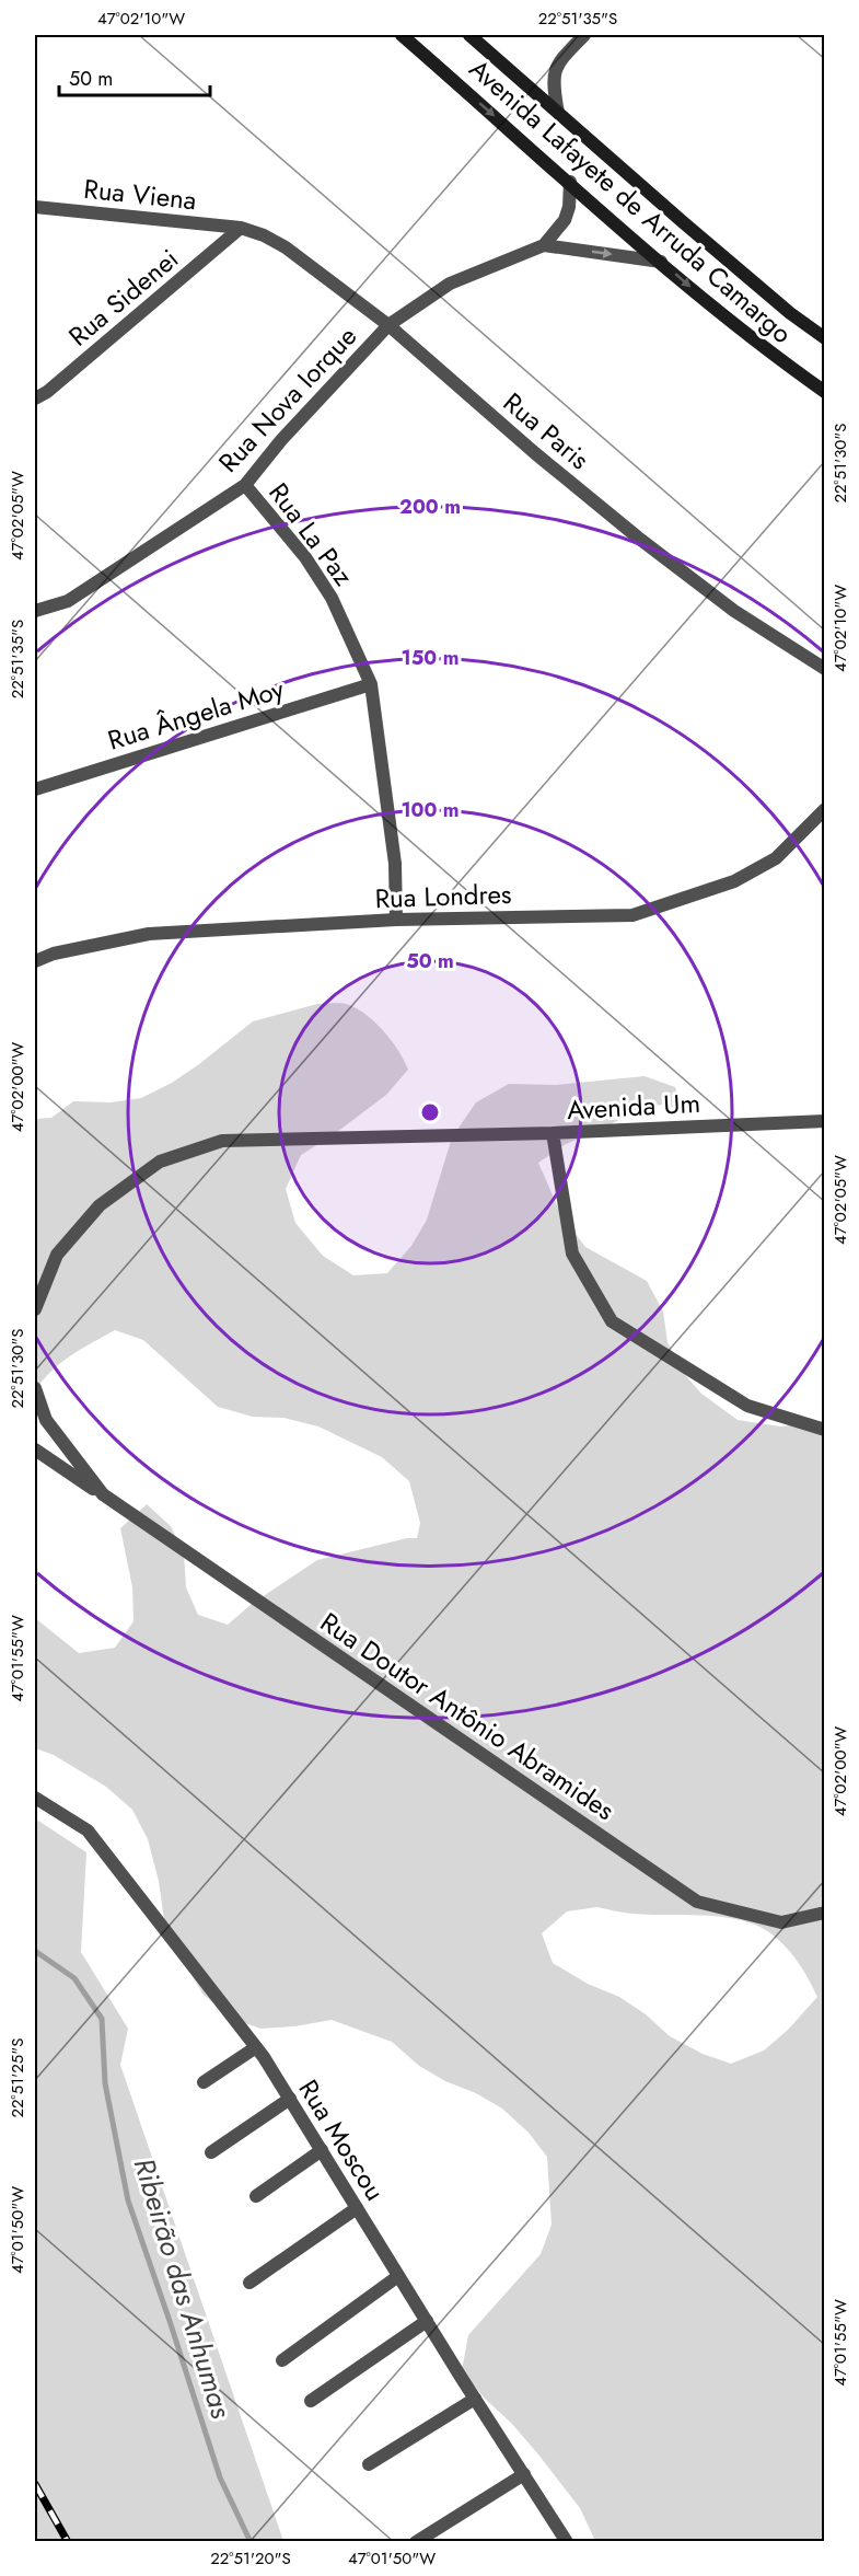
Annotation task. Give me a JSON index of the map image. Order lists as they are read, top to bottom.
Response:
{
  "streets": {
    "main road": ["Avenida Lafayete de Arruda Camargo"],
    "street": [
      "Rua Viena",
      "Rua Sidenei",
      "Rua Nova Iorque",
      "Rua Paris",
      "Rua La Paz",
      "Rua Ângela Moy",
      "Rua Londres",
      "Avenida Um",
      "Rua Doutor Antônio Abramides",
      "Rua Moscou"
    ]
  },
  "crossings": [
    ["Rua Viena", "Rua Sidenei"],
    ["Rua Viena", "Rua Paris"],
    ["Avenida Lafayete de Arruda Camargo", "Rua Nova Iorque"],
    ["Rua Sidenei", "Rua Paris"],
    ["Rua Nova Iorque", "Rua Paris"],
    ["Rua Nova Iorque", "Rua La Paz"],
    ["Rua La Paz", "Rua Ângela Moy"],
    ["Rua La Paz", "Rua Londres"]
  ],
  "water": ["Ribeirão das Anhumas"],
  "scale_bar": "50 m",
  "coordinates": [
    "47°02'10\"W",
    "22°51'35\"S",
    "22°51'30\"S",
    "47°02'05\"W",
    "47°02'00\"W",
    "47°01'55\"W",
    "22°51'25\"S",
    "47°01'50\"W",
    "22°51'20\"S"
  ],
  "rings": [
    "200 m",
    "150 m",
    "100 m",
    "50 m"
  ]
}
